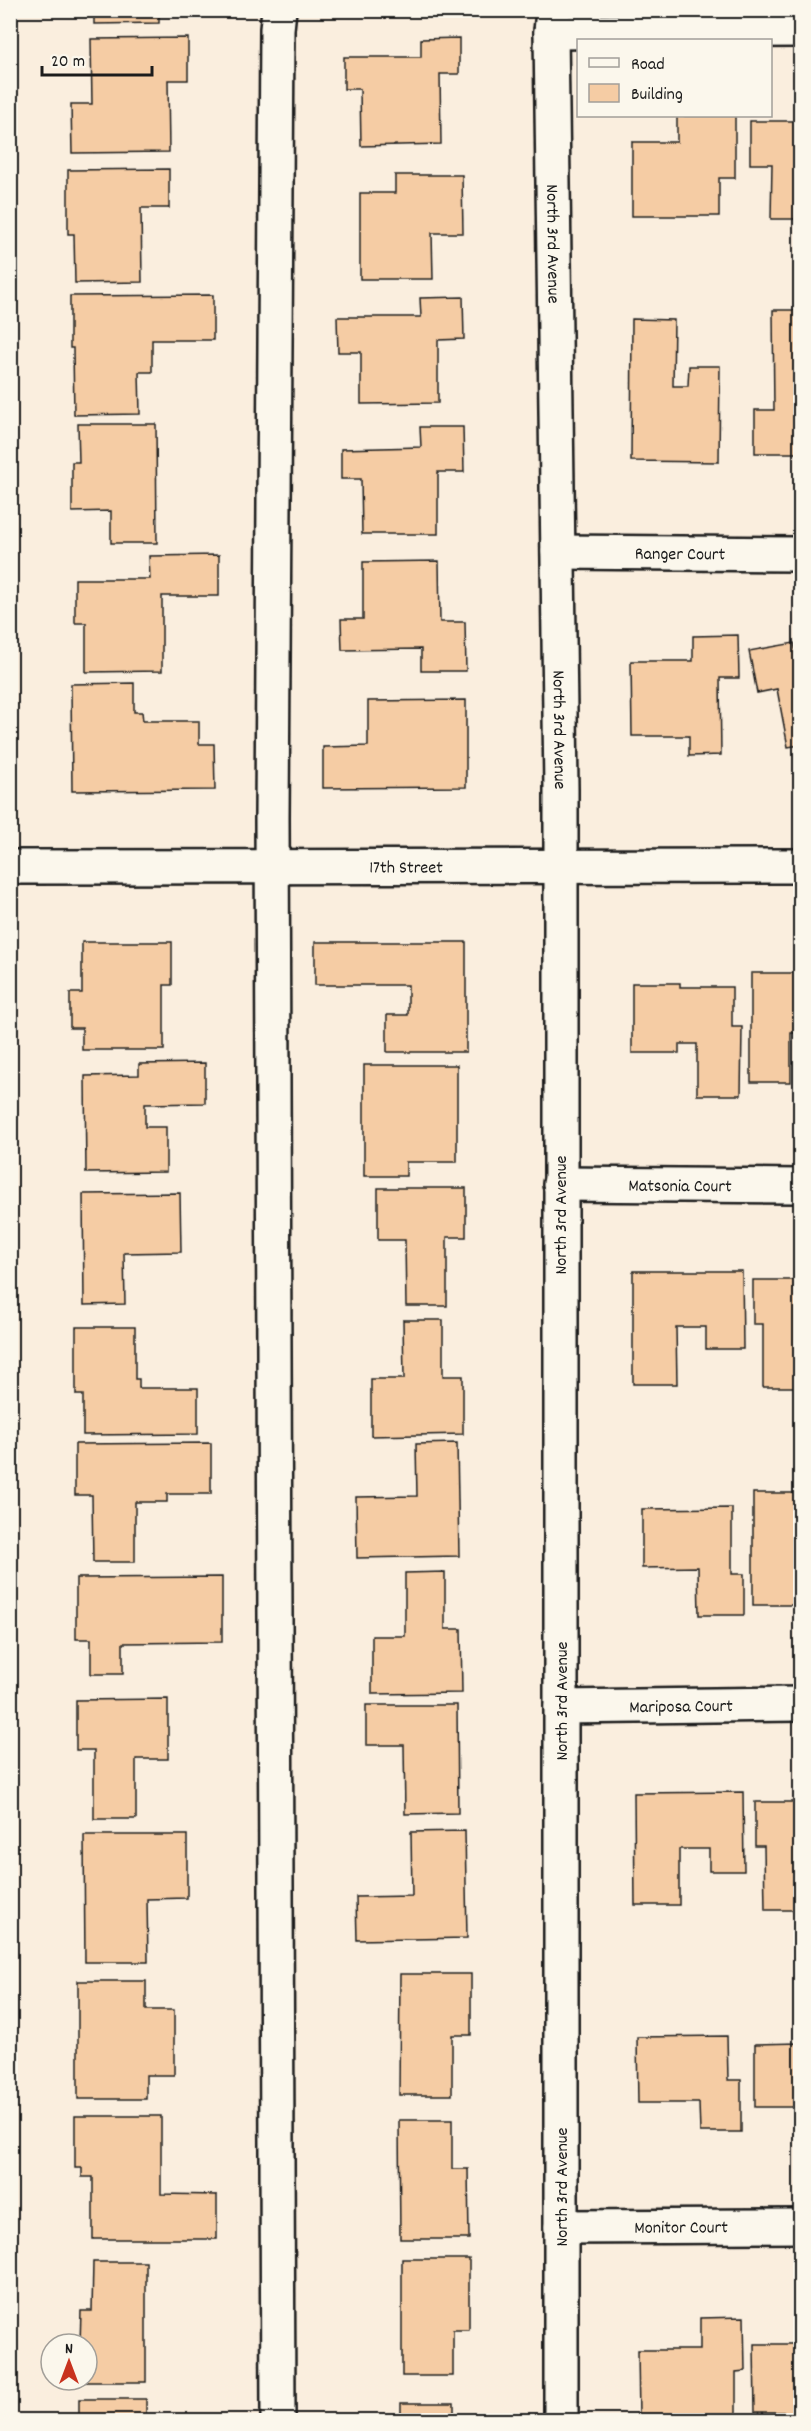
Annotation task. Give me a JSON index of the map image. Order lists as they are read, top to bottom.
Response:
{
  "streets": {
    "street": [
      "North 3rd Avenue",
      "Ranger Court",
      "17th Street",
      "Matsonia Court",
      "Mariposa Court",
      "Monitor Court"
    ]
  },
  "crossings": [
    ["North 3rd Avenue", "Ranger Court"],
    ["North 3rd Avenue", "17th Street"],
    ["North 3rd Avenue", "Matsonia Court"],
    ["North 3rd Avenue", "Mariposa Court"],
    ["North 3rd Avenue", "Monitor Court"]
  ],
  "legend": ["Road", "Building"],
  "scale_bar": "20 m",
  "north": "top"
}
